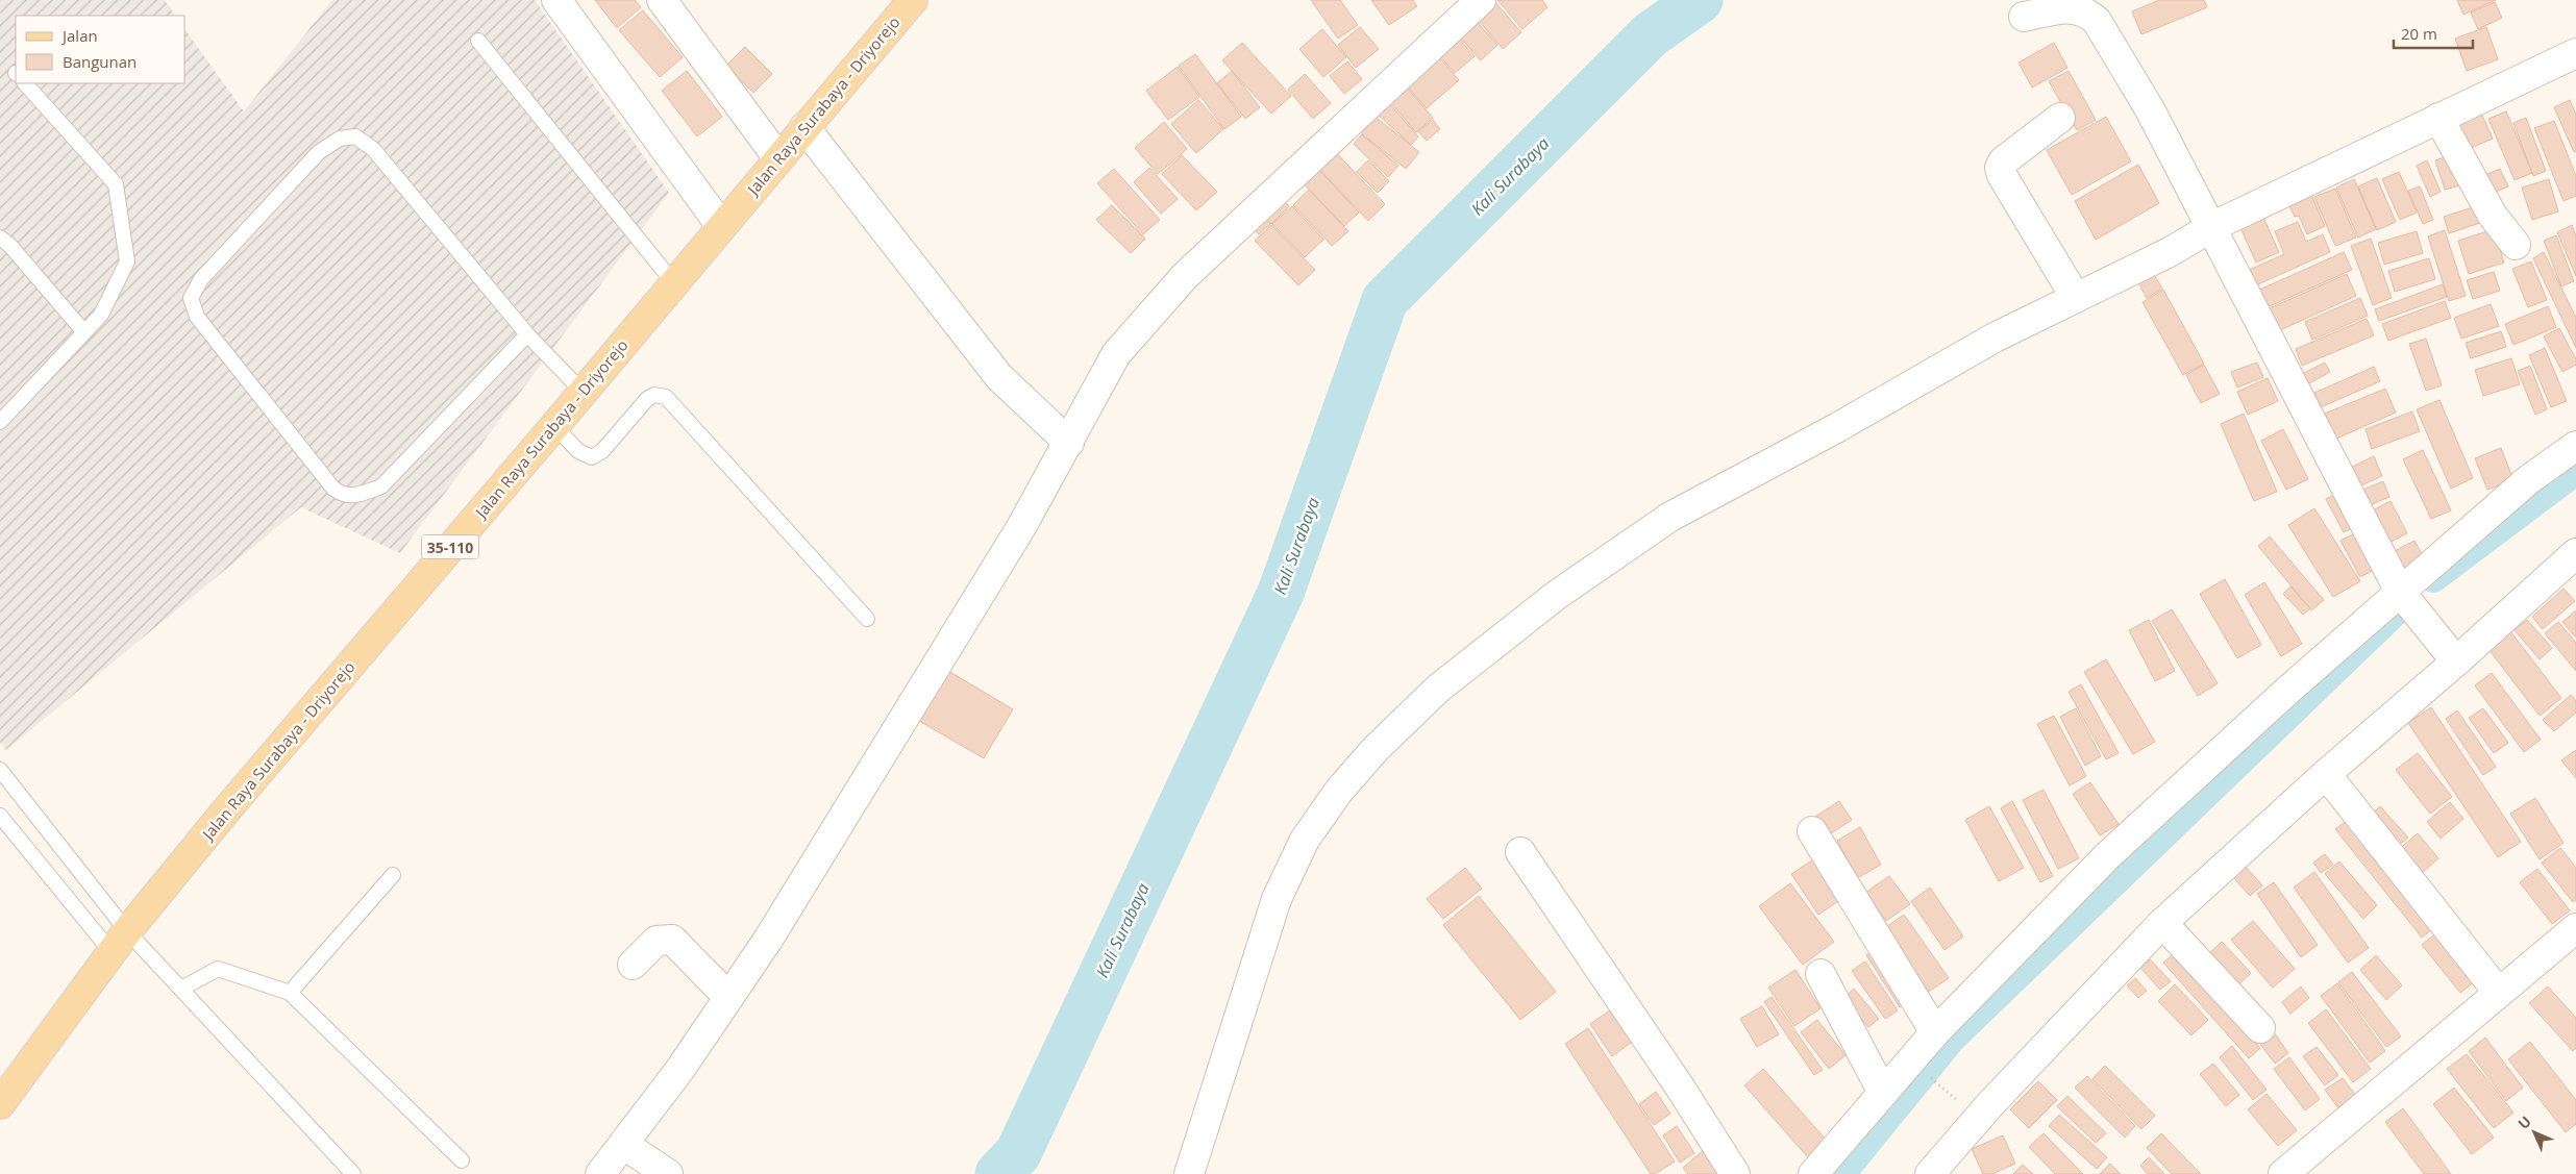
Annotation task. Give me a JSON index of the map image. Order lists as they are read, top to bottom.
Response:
{
  "streets": {
    "main road": ["Jalan Raya Surabaya - Driyorejo", "35-110"]
  },
  "water": ["Kali Surabaya"],
  "legend": ["Jalan", "Bangunan"],
  "scale_bar": "20 m",
  "north": "top left"
}
